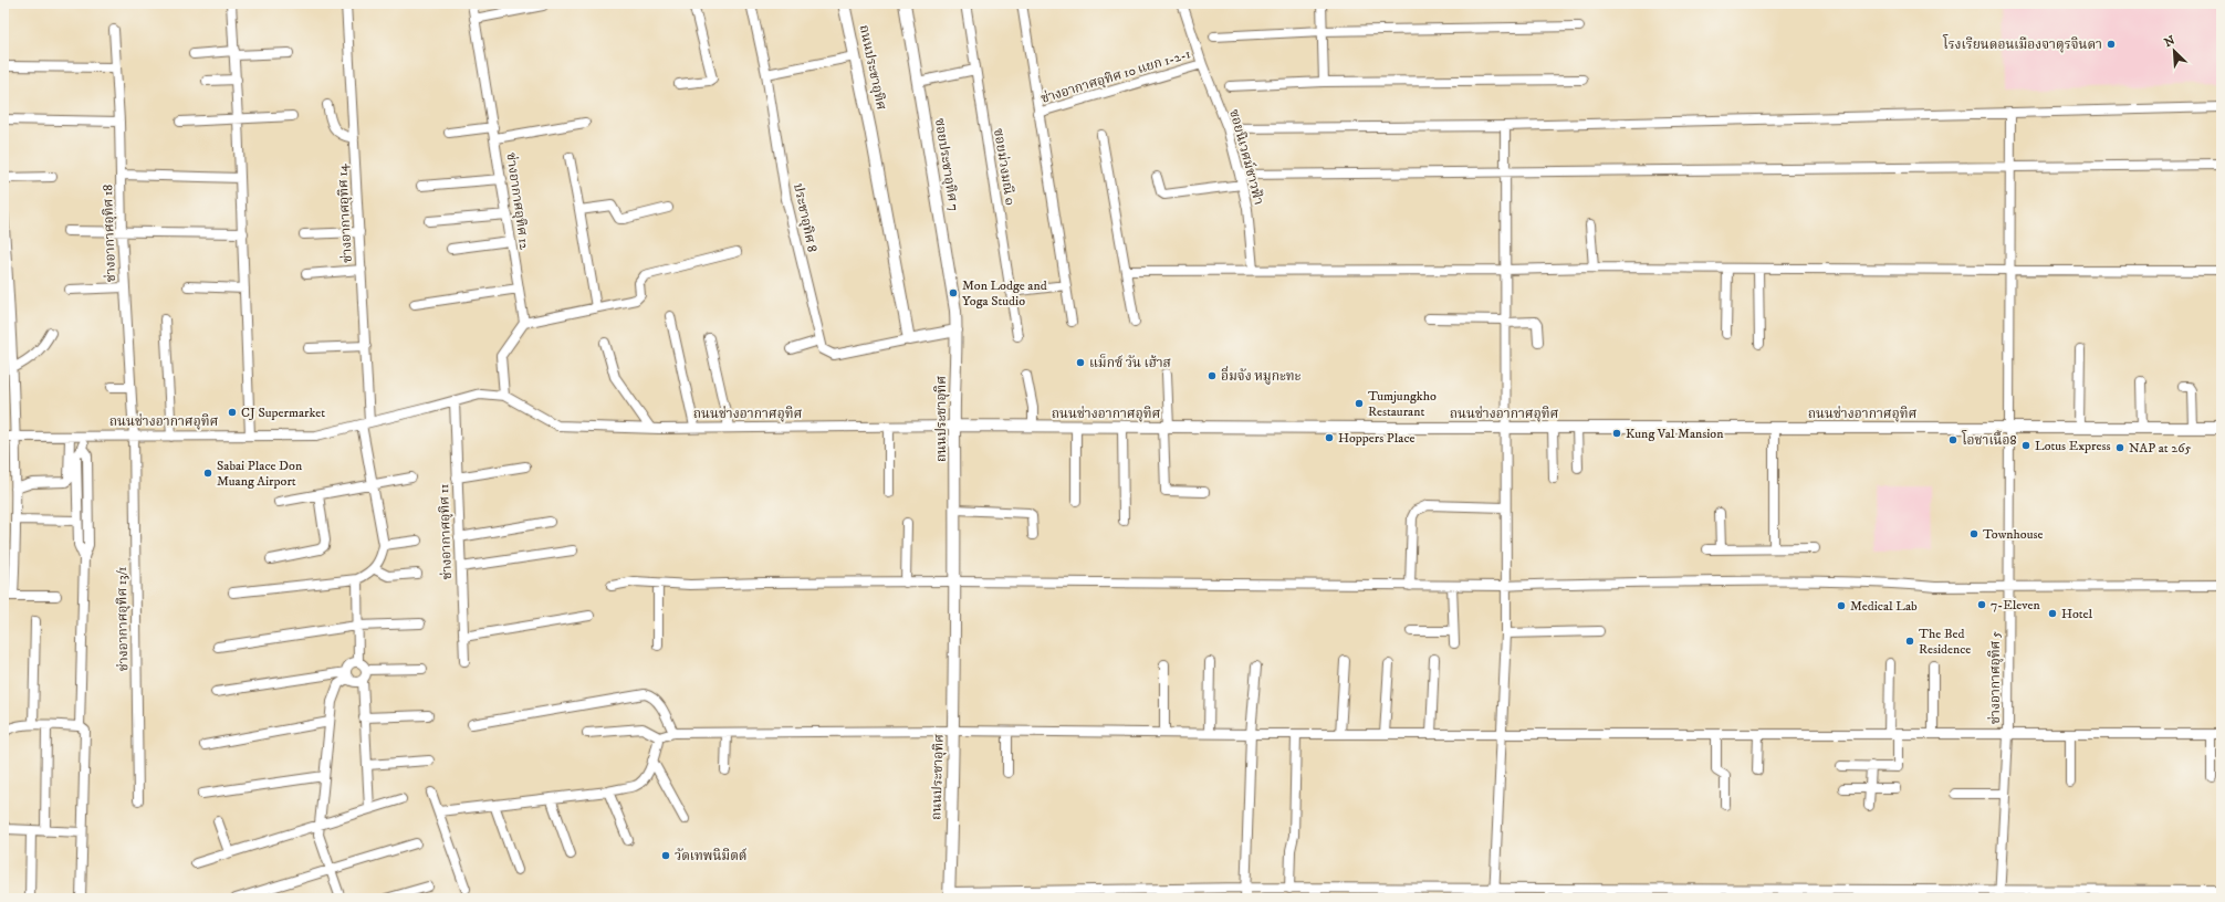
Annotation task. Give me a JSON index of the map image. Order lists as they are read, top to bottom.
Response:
{
  "streets": {
    "street": [
      "ถนนประชาอุทิศ",
      "ช่างอากาศอุทิศ 10 แยก 1-2-1",
      "ซอยนิเวศม์ชาวฟ้า",
      "ซอยประชาอุทิศ 7",
      "ซอยม่วงมณี ๑",
      "ช่างอากาศอุทิศ 12",
      "ช่างอากาศอุทิศ 14",
      "ประชาอุทิศ 8",
      "ช่างอากาศอุทิศ 18",
      "ถนนช่างอากาศอุทิศ",
      "ช่างอากาศอุทิศ 11",
      "ช่างอากาศอุทิศ 13/1",
      "ช่างอากาศอุทิศ 5"
    ]
  },
  "crossings": [
    ["ถนนประชาอุทิศ", "ซอยประชาอุทิศ 7"],
    ["ถนนประชาอุทิศ", "ถนนช่างอากาศอุทิศ"],
    ["ช่างอากาศอุทิศ 10 แยก 1-2-1", "ซอยนิเวศม์ชาวฟ้า"],
    ["ช่างอากาศอุทิศ 14", "ถนนช่างอากาศอุทิศ"],
    ["ช่างอากาศอุทิศ 18", "ถนนช่างอากาศอุทิศ"],
    ["ช่างอากาศอุทิศ 18", "ช่างอากาศอุทิศ 13/1"],
    ["ถนนช่างอากาศอุทิศ", "ช่างอากาศอุทิศ 11"],
    ["ถนนช่างอากาศอุทิศ", "ช่างอากาศอุทิศ 13/1"],
    ["ถนนช่างอากาศอุทิศ", "ช่างอากาศอุทิศ 5"]
  ],
  "places": [
    "โรงเรียนดอนเมืองจาตุรจินดา",
    "Mon Lodge and Yoga Studio",
    "แม็กซ์ วัน เฮ้าส",
    "อิ่มจัง หมูกะทะ",
    "Tumjungkho Restaurant",
    "CJ Supermarket",
    "Kung Val Mansion",
    "Hoppers Place",
    "โอชาเนื้อ8",
    "Lotus Express",
    "NAP at 265",
    "Sabai Place Don Muang Airport",
    "Townhouse",
    "7-Eleven",
    "Medical Lab",
    "Hotel",
    "The Bed Residence",
    "วัดเทพนิมิตต์"
  ],
  "north": "top left"
}
